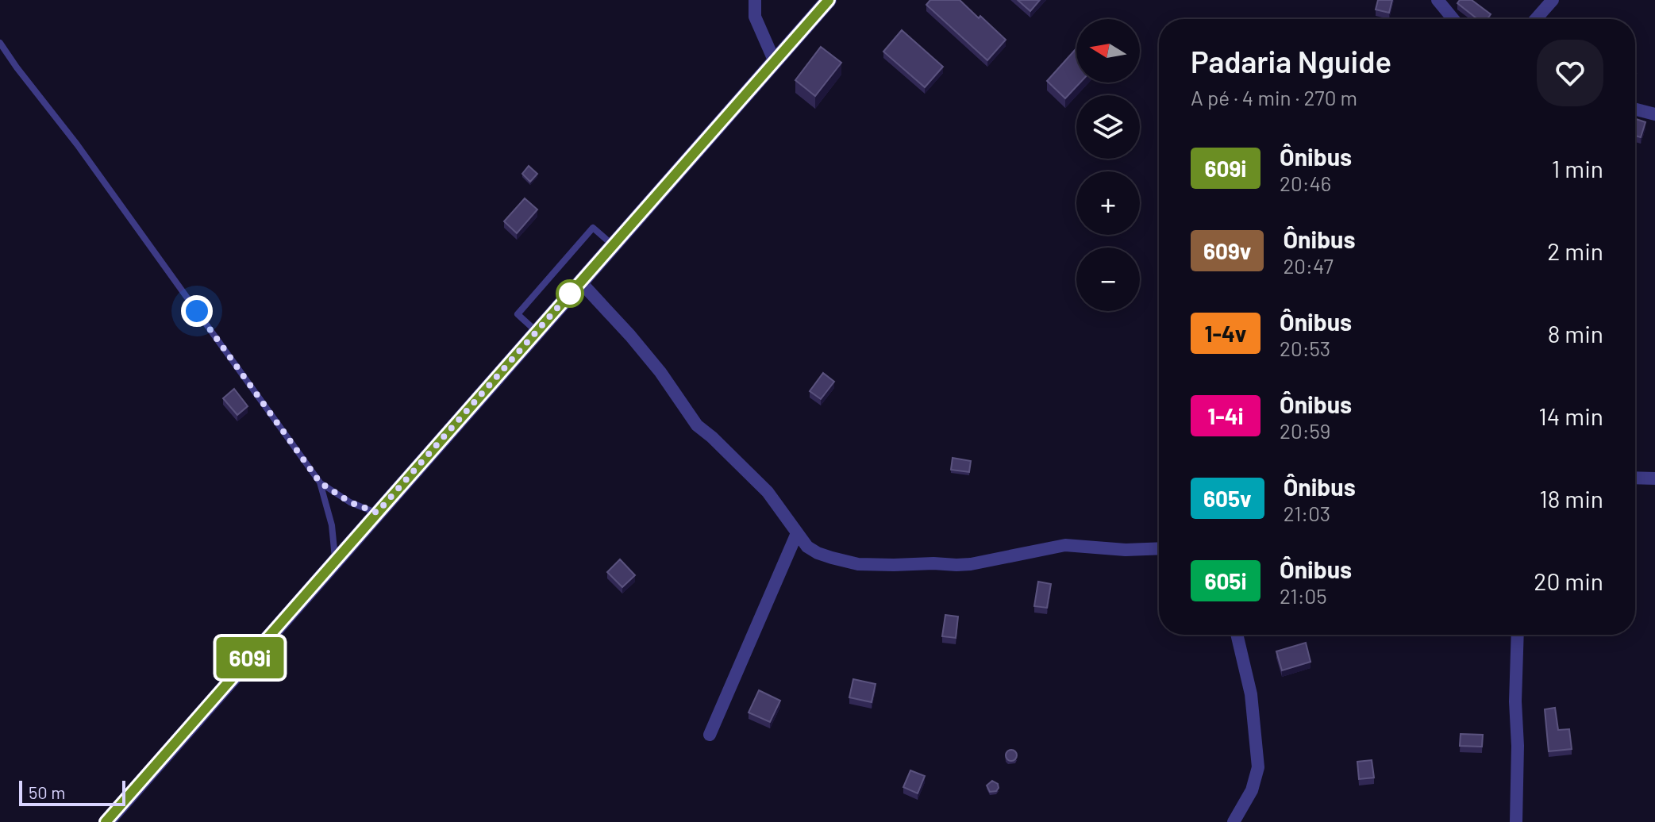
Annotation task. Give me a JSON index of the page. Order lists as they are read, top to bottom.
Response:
{
  "lines": ["bus line 609i"],
  "scale_bar": "50 m",
  "north": "left",
  "page": {
    "on_map": "609i",
    "map_buttons": ["+", "−"],
    "heading": ["Padaria Nguide", "A pé · 4 min · 270 m"],
    "list": [
      {
        "mark": "609i",
        "name": "Ônibus",
        "note": "20:46",
        "value": "1 min"
      },
      {
        "mark": "609v",
        "name": "Ônibus",
        "note": "20:47",
        "value": "2 min"
      },
      {
        "mark": "1-4v",
        "name": "Ônibus",
        "note": "20:53",
        "value": "8 min"
      },
      {
        "mark": "1-4i",
        "name": "Ônibus",
        "note": "20:59",
        "value": "14 min"
      },
      {
        "mark": "605v",
        "name": "Ônibus",
        "note": "21:03",
        "value": "18 min"
      },
      {
        "mark": "605i",
        "name": "Ônibus",
        "note": "21:05",
        "value": "20 min"
      }
    ],
    "scale": "50 m"
  }
}
